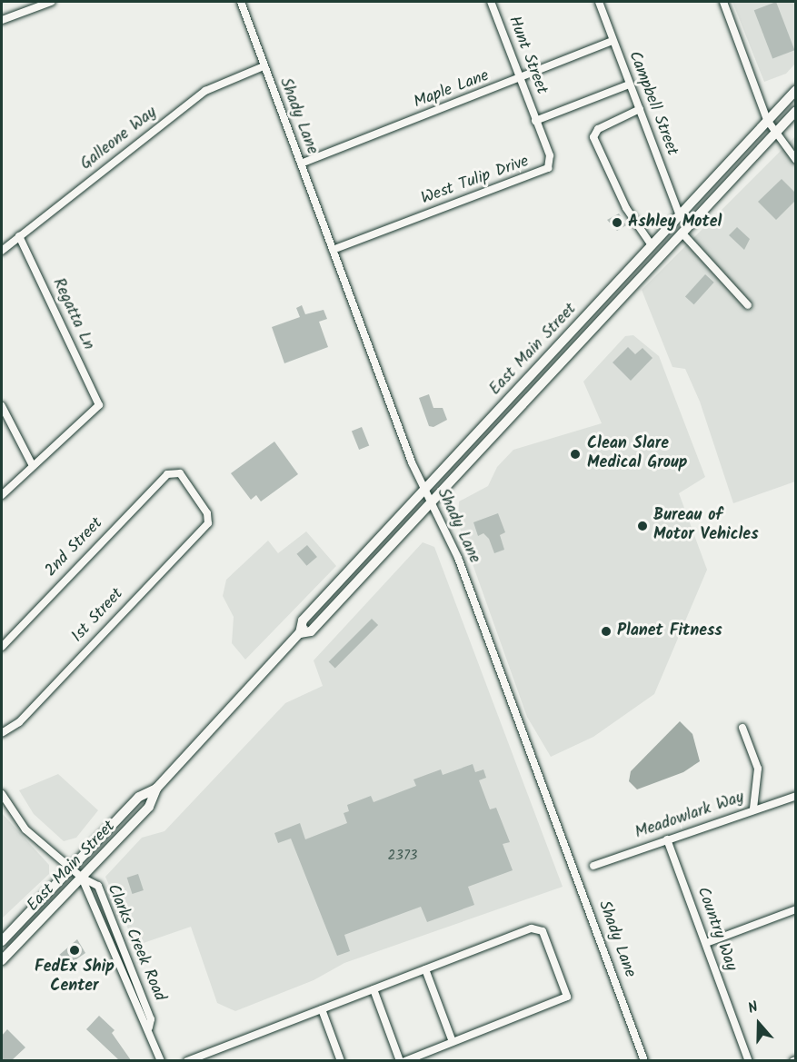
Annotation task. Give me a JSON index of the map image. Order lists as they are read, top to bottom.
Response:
{
  "streets": {
    "main road": ["East Main Street"],
    "street": [
      "Hunt Street",
      "Maple Lane",
      "Campbell Street",
      "Shady Lane",
      "Galleone Way",
      "West Tulip Drive",
      "Regatta Ln",
      "2nd Street",
      "1st Street",
      "Meadowlark Way",
      "Country Way",
      "Clarks Creek Road"
    ]
  },
  "crossings": [
    ["Hunt Street", "Maple Lane"],
    ["Hunt Street", "West Tulip Drive"],
    ["Maple Lane", "Campbell Street"],
    ["Maple Lane", "Shady Lane"],
    ["Campbell Street", "East Main Street"],
    ["Shady Lane", "Galleone Way"],
    ["Shady Lane", "West Tulip Drive"],
    ["Shady Lane", "East Main Street"],
    ["Galleone Way", "Regatta Ln"],
    ["East Main Street", "Clarks Creek Road"],
    ["2nd Street", "1st Street"],
    ["Meadowlark Way", "Country Way"]
  ],
  "places": [
    "Ashley Motel",
    "Clean Slare Medical Group",
    "Bureau of Motor Vehicles",
    "Planet Fitness",
    "FedEx Ship Center"
  ],
  "house_numbers": ["2373"],
  "north": "top"
}
